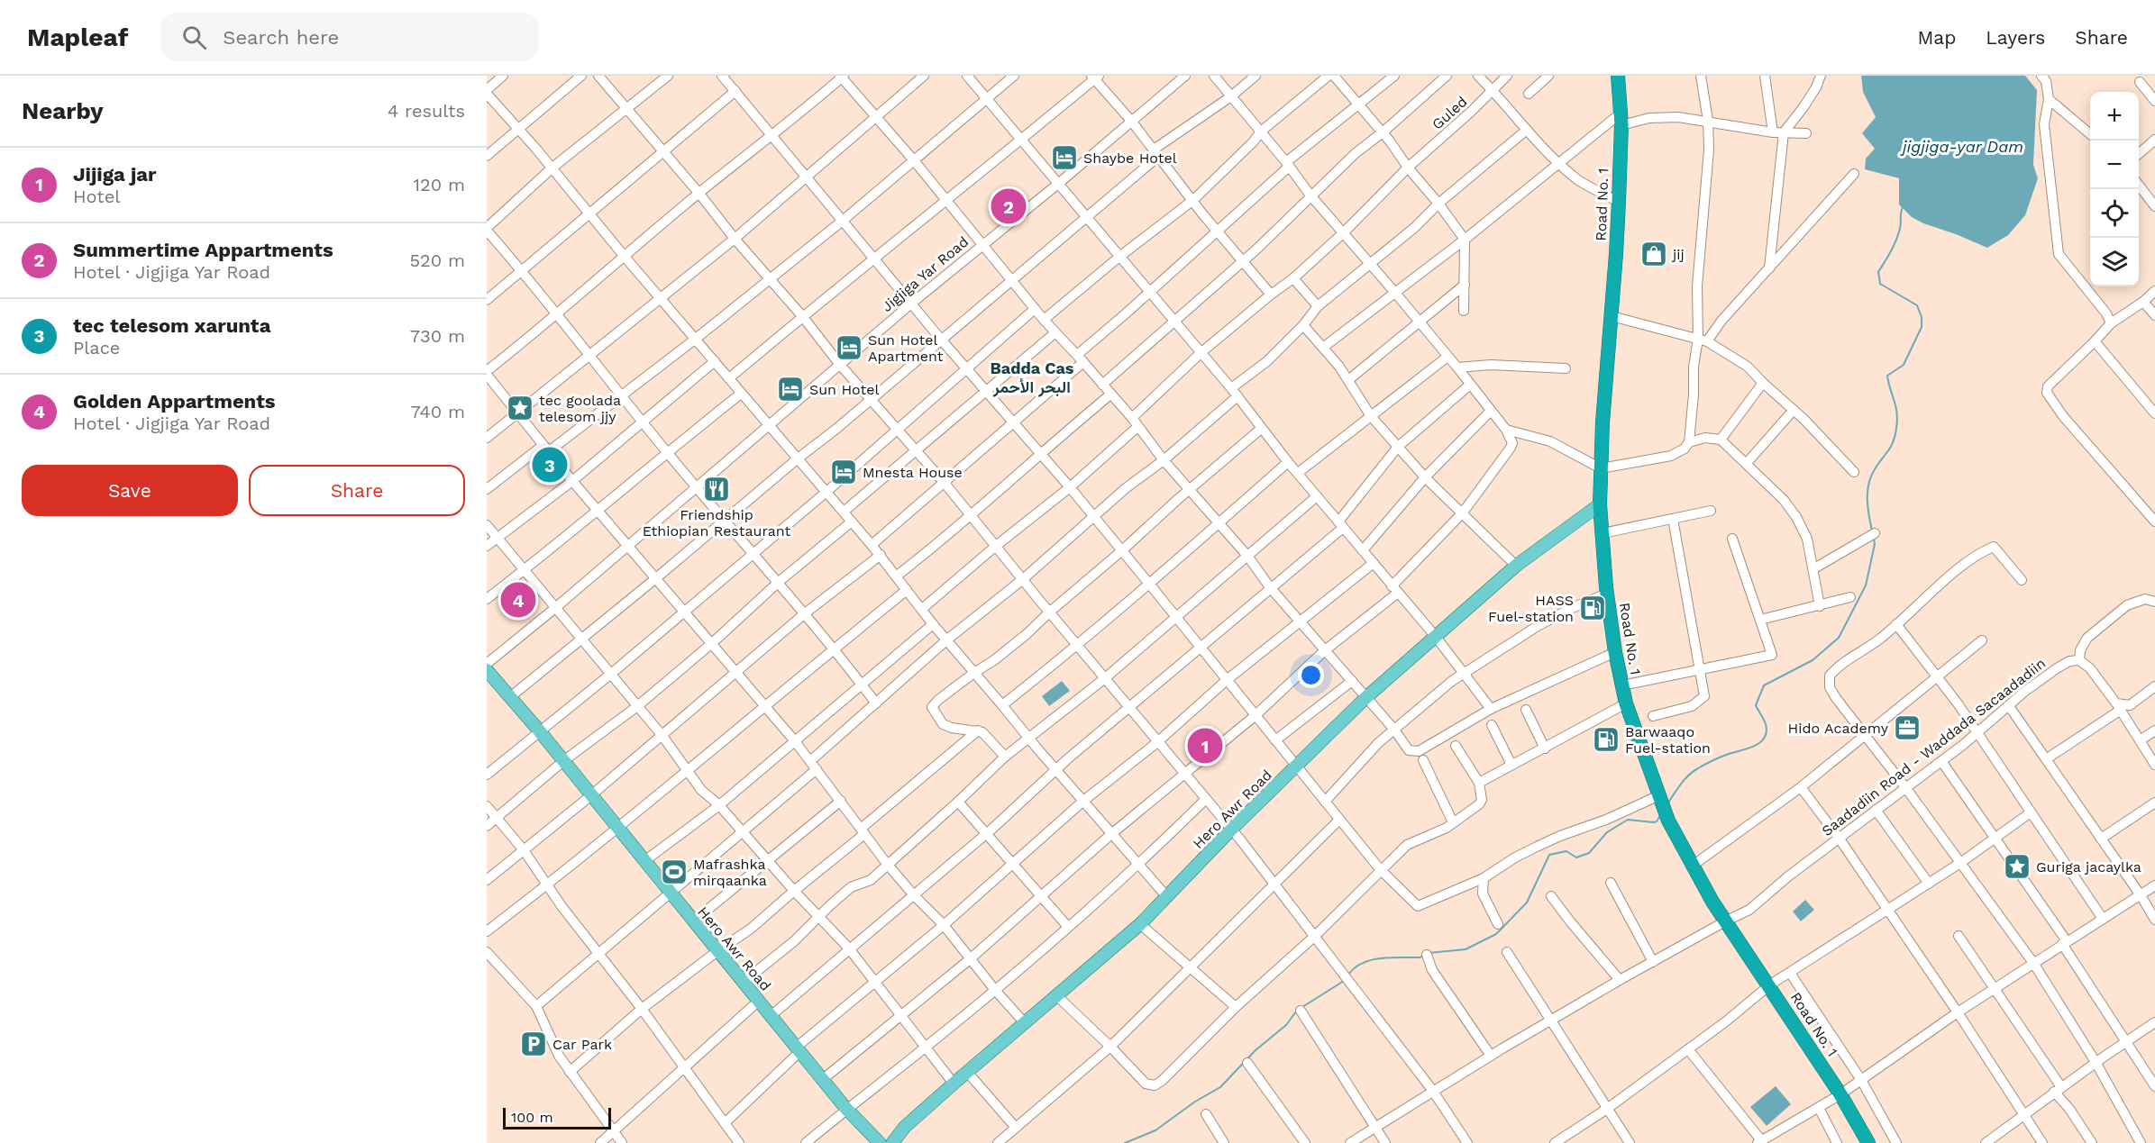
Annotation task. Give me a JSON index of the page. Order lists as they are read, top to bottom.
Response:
{
  "streets": {
    "highway": ["Road No. 1"],
    "main road": ["Hero Awr Road"],
    "street": ["Guled", "Jigjiga Yar Road", "Saadadiin Road - Waddada Sacaadadiin"]
  },
  "crossings": [
    ["Road No. 1", "Saadadiin Road - Waddada Sacaadadiin"],
    ["Road No. 1", "Hero Awr Road"]
  ],
  "districts": ["Badda Cas البحر الأحمر"],
  "water": ["jigjiga-yar Dam"],
  "places": {
    "hotel": [
      "Shaybe Hotel",
      "Sun Hotel Apartment",
      "Sun Hotel",
      "Mnesta House"
    ],
    "shop": ["jij"],
    "place": ["tec goolada telesom jjy", "Guriga jacaylka"],
    "restaurant": ["Friendship Ethiopian Restaurant"],
    "fuel station": ["HASS Fuel-station", "Barwaaqo Fuel-station"],
    "office": ["Hido Academy"],
    "sports": ["Mafrashka mirqaanka"],
    "parking": ["Car Park"]
  },
  "scale_bar": "100 m",
  "page": {
    "header": "Mapleaf",
    "search": "Search here",
    "nav": ["Map", "Layers", "Share"],
    "heading": ["Nearby", "4 results"],
    "map_buttons": ["+", "−"],
    "list": [
      {
        "mark": "1",
        "name": "Jijiga jar",
        "note": "Hotel",
        "value": "120 m"
      },
      {
        "mark": "2",
        "name": "Summertime Appartments",
        "note": "Hotel · Jigjiga Yar Road",
        "value": "520 m"
      },
      {
        "mark": "3",
        "name": "tec telesom xarunta",
        "note": "Place",
        "value": "730 m"
      },
      {
        "mark": "4",
        "name": "Golden Appartments",
        "note": "Hotel · Jigjiga Yar Road",
        "value": "740 m"
      }
    ],
    "pins": [
      "2",
      "3",
      "4",
      "1"
    ],
    "buttons": ["Save", "Share"],
    "scale": "100 m"
  }
}
